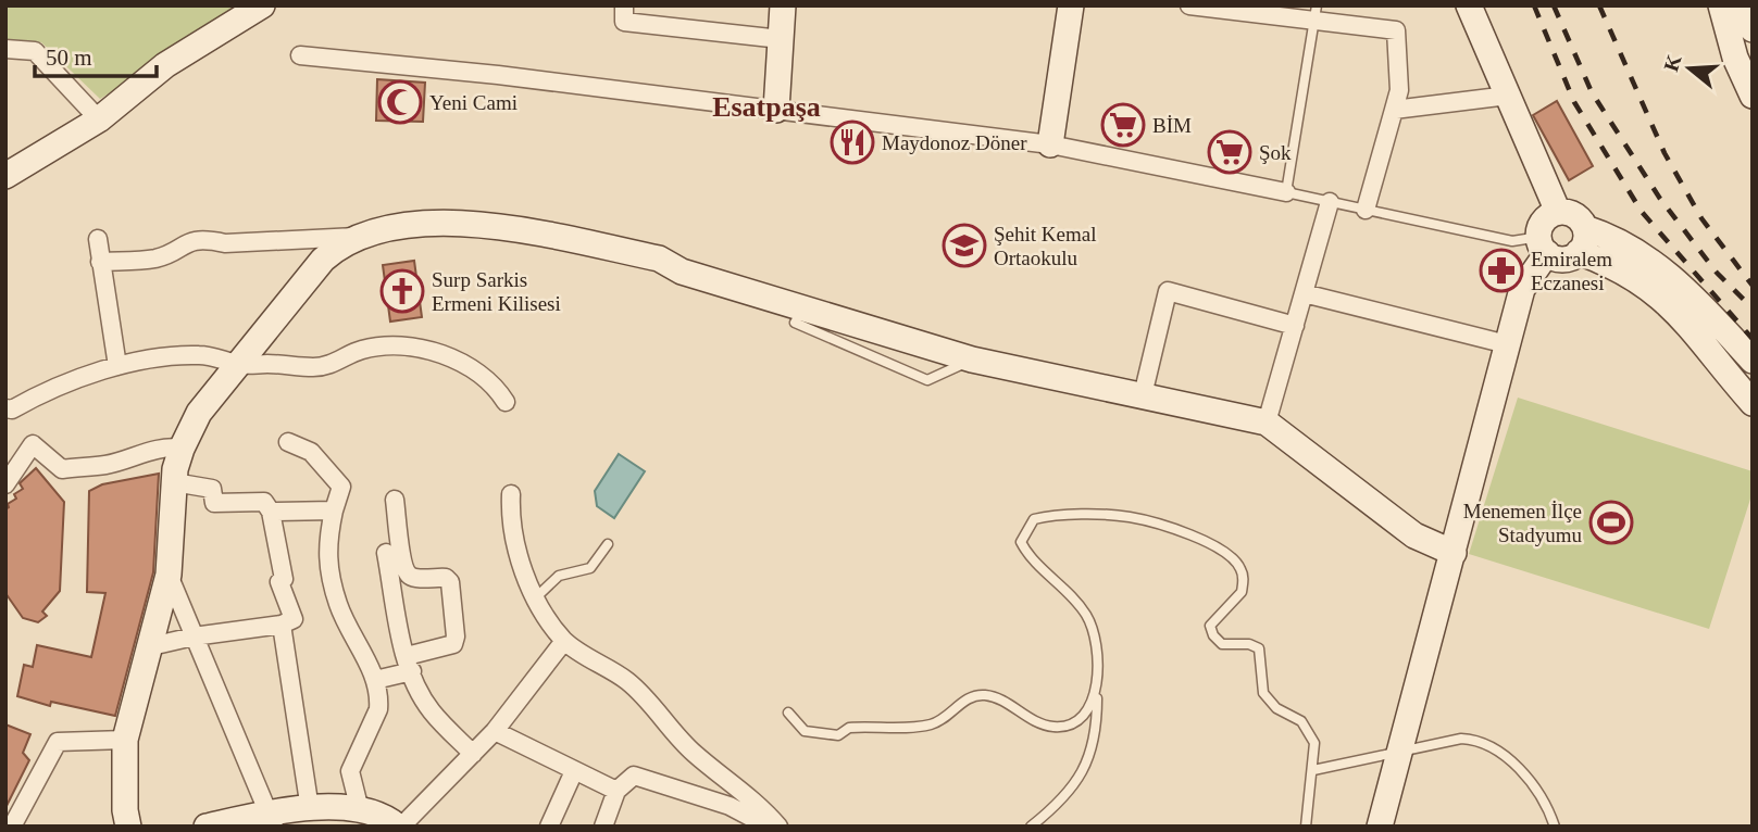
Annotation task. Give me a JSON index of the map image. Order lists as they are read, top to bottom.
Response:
{
  "districts": ["Esatpaşa"],
  "places": {
    "mosque": ["Yeni Cami"],
    "supermarket": ["BİM", "Şok"],
    "restaurant": ["Maydonoz Döner"],
    "school or university": ["Şehit Kemal Ortaokulu"],
    "pharmacy": ["Emiralem Eczanesi"],
    "church": ["Surp Sarkis Ermeni Kilisesi"],
    "sports": ["Menemen İlçe Stadyumu"]
  },
  "scale_bar": "50 m",
  "north": "left"
}
